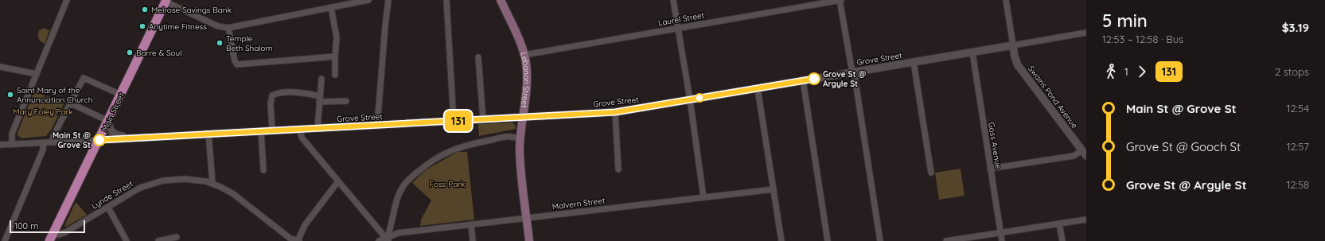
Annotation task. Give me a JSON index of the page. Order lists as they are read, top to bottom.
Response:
{
  "streets": {
    "main road": ["Lebanon Street", "Main Street"],
    "street": [
      "Laurel Street",
      "Grove Street",
      "Swains Pond Avenue",
      "Goss Avenue",
      "Lynde Street",
      "Malvern Street"
    ]
  },
  "crossings": [
    ["Laurel Street", "Lebanon Street"],
    ["Grove Street", "Lebanon Street"],
    ["Grove Street", "Swains Pond Avenue"],
    ["Grove Street", "Main Street"],
    ["Grove Street", "Goss Avenue"],
    ["Lebanon Street", "Malvern Street"],
    ["Main Street", "Lynde Street"]
  ],
  "parks": ["Mary Foley Park", "Foss Park"],
  "places": [
    "Melrose Savings Bank",
    "Anytime Fitness",
    "Temple Beth Shalom",
    "Barre & Soul",
    "Grove St @ Argyle St",
    "Saint Mary of the Annunciation Church",
    "Main St @ Grove St"
  ],
  "lines": ["bus line 131"],
  "scale_bar": "100 m",
  "page": {
    "on_map": "131",
    "heading": ["5 min", "12:53 – 12:58 · Bus", "$3.19"],
    "legs": ["1", "131", "2 stops"],
    "list": [
      {
        "name": "Main St @ Grove St",
        "value": "12:54"
      },
      {
        "name": "Grove St @ Gooch St",
        "value": "12:57"
      },
      {
        "name": "Grove St @ Argyle St",
        "value": "12:58"
      }
    ],
    "scale": "100 m"
  }
}
